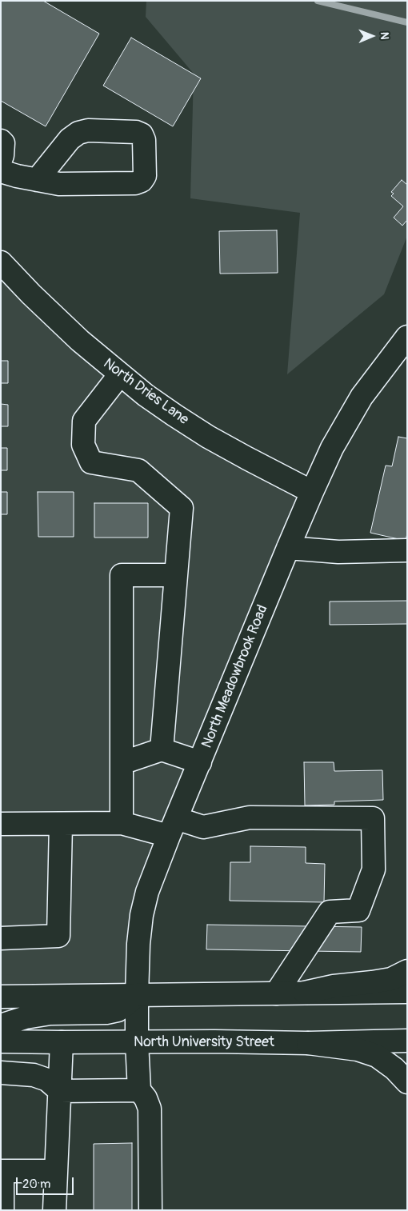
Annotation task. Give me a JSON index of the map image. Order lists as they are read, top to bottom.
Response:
{
  "streets": {
    "main road": ["North Dries Lane", "North Meadowbrook Road", "North University Street"]
  },
  "crossings": [
    ["North Dries Lane", "North Meadowbrook Road"],
    ["North Meadowbrook Road", "North University Street"]
  ],
  "scale_bar": "20 m",
  "north": "right"
}
